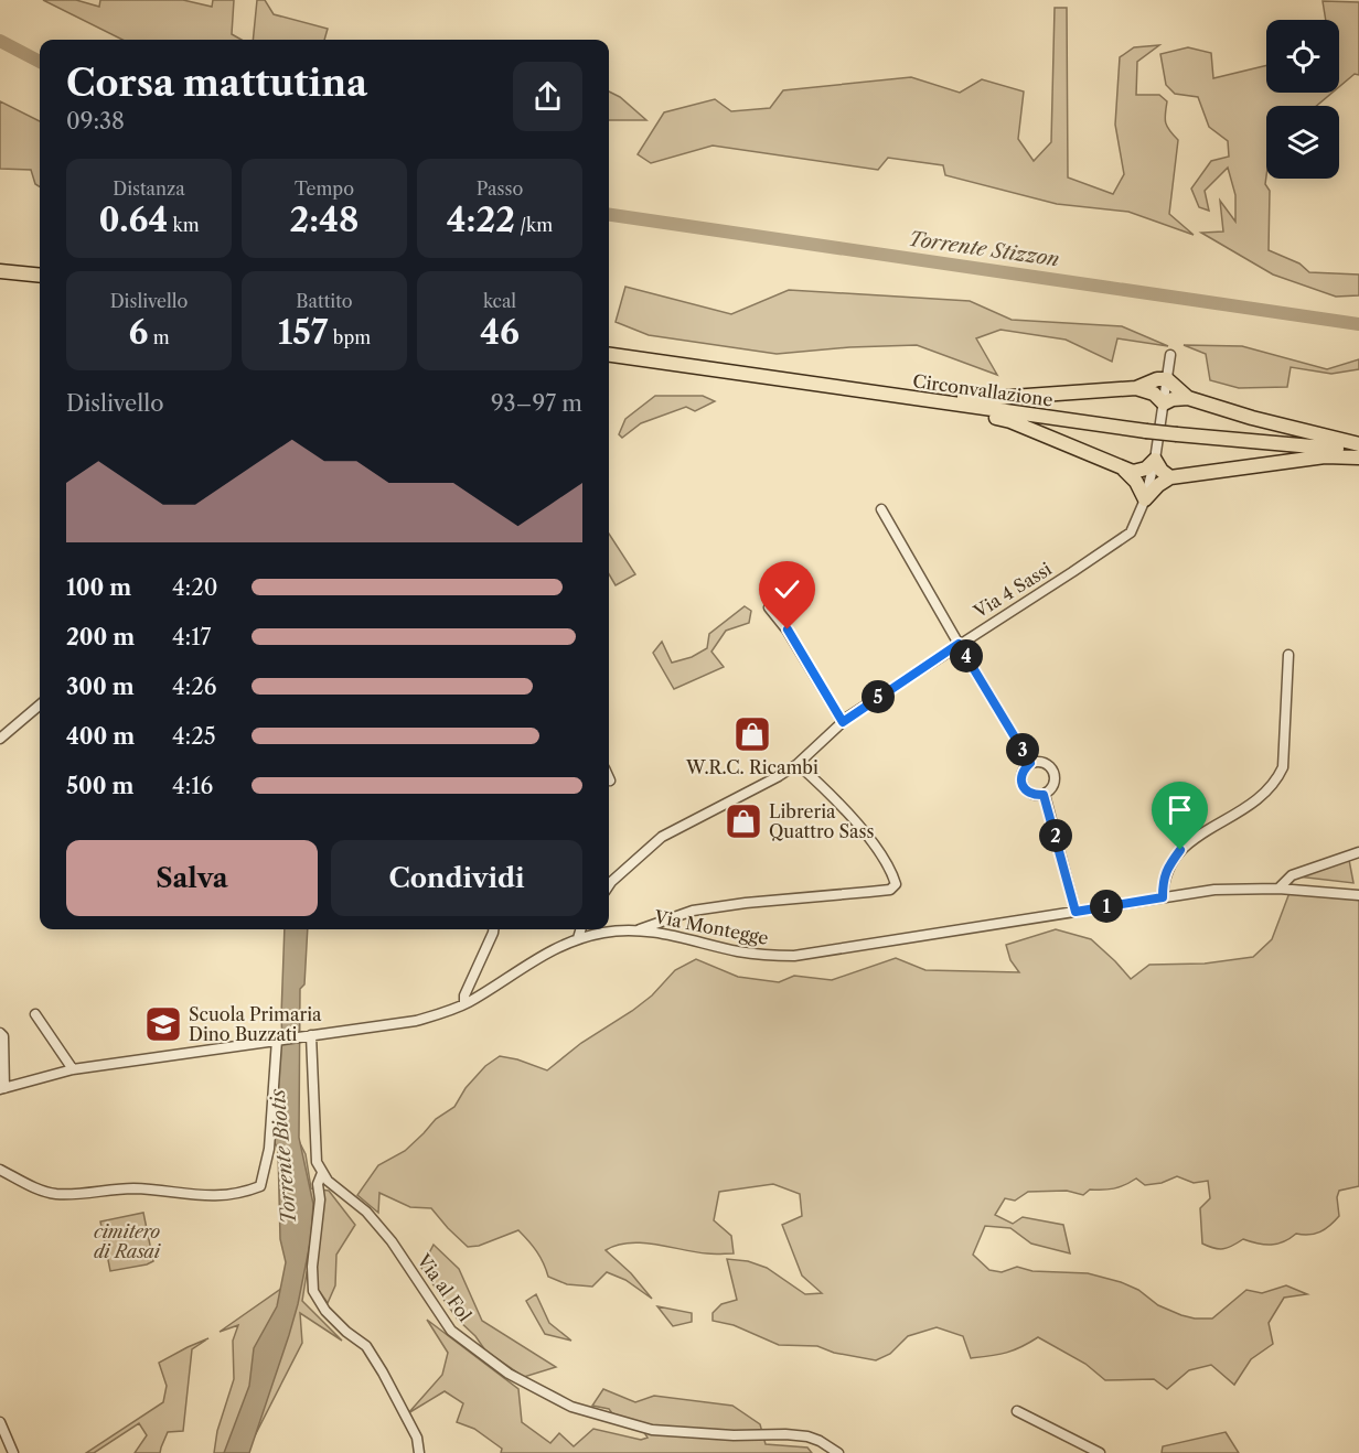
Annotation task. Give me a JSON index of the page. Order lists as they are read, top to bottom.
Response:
{
  "streets": {
    "highway": ["Circonvallazione"],
    "street": ["Via 4 Sassi", "Via Montegge", "Via al Fol"]
  },
  "water": ["Torrente Stizzon", "Torrente Biotis"],
  "parks": ["cimitero di Rasai"],
  "places": {
    "shop": ["W.R.C. Ricambi", "Libreria Quattro Sass"],
    "school or university": ["Scuola Primaria Dino Buzzati"]
  },
  "page": {
    "heading": ["Corsa mattutina", "09:38"],
    "stats": [
      ["Distanza", "0.64 km"],
      ["Tempo", "2:48"],
      ["Passo", "4:22 /km"],
      ["Dislivello", "6 m"],
      ["Battito", "157 bpm"],
      ["kcal", "46"]
    ],
    "chart": ["Dislivello", "93–97 m"],
    "list": [
      {
        "name": "100 m",
        "note": "4:20"
      },
      {
        "name": "200 m",
        "note": "4:17"
      },
      {
        "name": "300 m",
        "note": "4:26"
      },
      {
        "name": "400 m",
        "note": "4:25"
      },
      {
        "name": "500 m",
        "note": "4:16"
      }
    ],
    "pins": [
      "4",
      "5",
      "3",
      "2",
      "1"
    ],
    "buttons": ["Salva", "Condividi"]
  }
}
